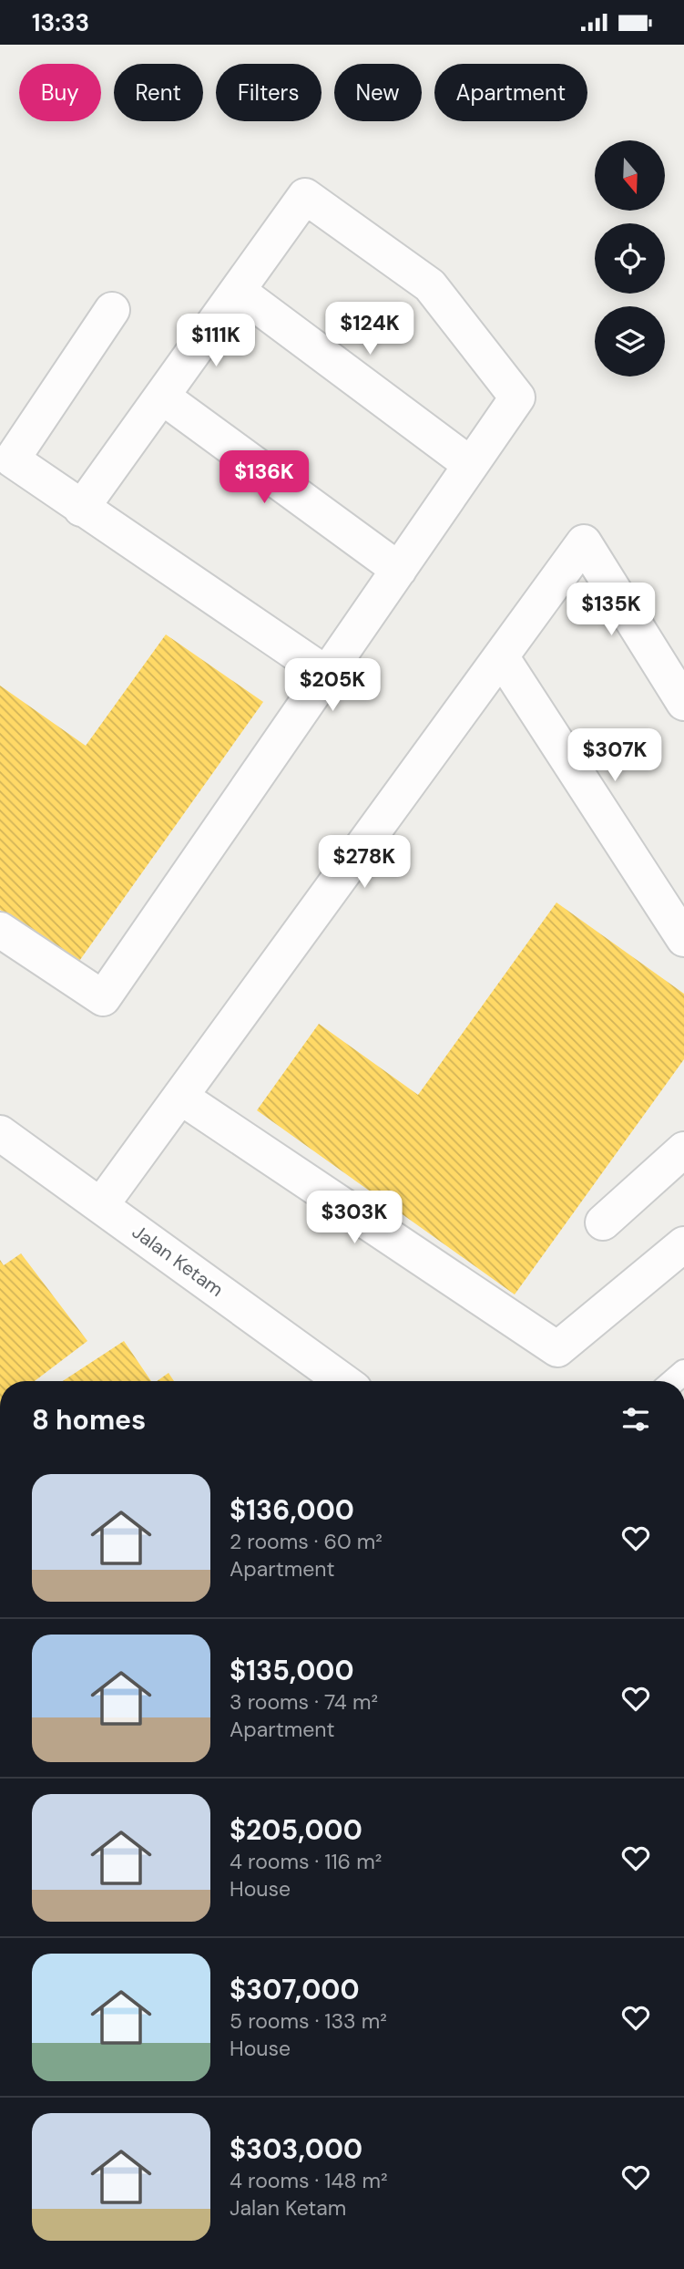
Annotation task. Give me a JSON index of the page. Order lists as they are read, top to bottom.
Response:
{
  "streets": {
    "street": ["Jalan Ketam"]
  },
  "north": "bottom",
  "page": {
    "status": "13:33",
    "chip": [
      "Buy",
      "Rent",
      "Filters",
      "New",
      "Apartment"
    ],
    "price": [
      "$124K",
      "$111K",
      "$136K",
      "$135K",
      "$205K",
      "$307K",
      "$278K",
      "$303K"
    ],
    "heading": "8 homes",
    "list": [
      {
        "name": "$136,000",
        "note": "2 rooms · 60 m² · Apartment"
      },
      {
        "name": "$135,000",
        "note": "3 rooms · 74 m² · Apartment"
      },
      {
        "name": "$205,000",
        "note": "4 rooms · 116 m² · House"
      },
      {
        "name": "$307,000",
        "note": "5 rooms · 133 m² · House"
      },
      {
        "name": "$303,000",
        "note": "4 rooms · 148 m² · Jalan Ketam"
      }
    ]
  }
}
